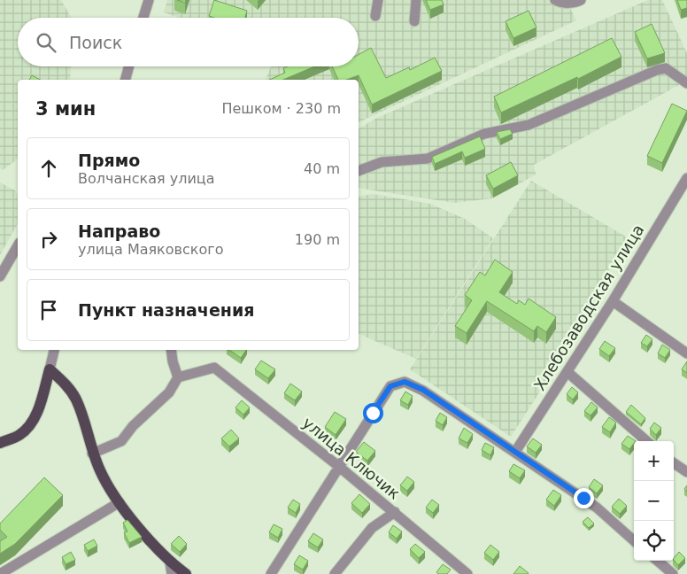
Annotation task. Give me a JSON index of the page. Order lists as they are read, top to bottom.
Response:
{
  "streets": {
    "street": ["Хлебозаводская улица", "улица Ключик"]
  },
  "page": {
    "search": "Поиск",
    "heading": ["3 мин", "Пешком · 230 m"],
    "list": [
      ["Прямо", "Волчанская улица", "40 m"],
      ["Направо", "улица Маяковского", "190 m"],
      "Пункт назначения"
    ],
    "map_buttons": ["+", "−"]
  }
}
